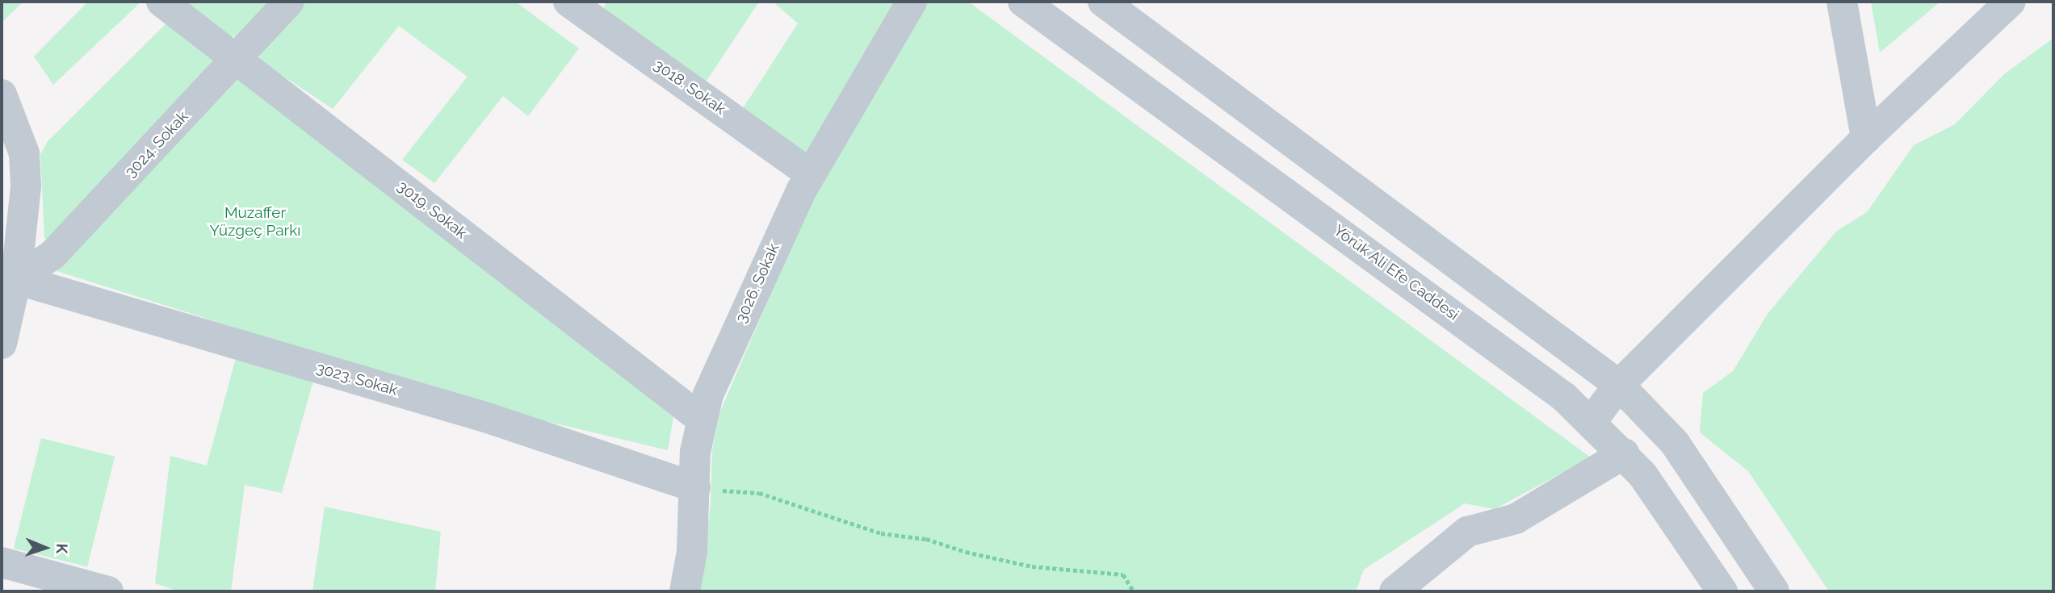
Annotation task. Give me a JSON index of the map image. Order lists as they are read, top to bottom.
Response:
{
  "streets": {
    "street": [
      "3018. Sokak",
      "3024. Sokak",
      "3019. Sokak",
      "Yörük Ali Efe Caddesi",
      "3026. Sokak",
      "3023. Sokak"
    ]
  },
  "crossings": [
    ["3018. Sokak", "3026. Sokak"],
    ["3024. Sokak", "3019. Sokak"],
    ["3024. Sokak", "3023. Sokak"],
    ["3019. Sokak", "3026. Sokak"],
    ["3026. Sokak", "3023. Sokak"]
  ],
  "parks": ["Muzaffer Yüzgeç Parkı"],
  "north": "right"
}
